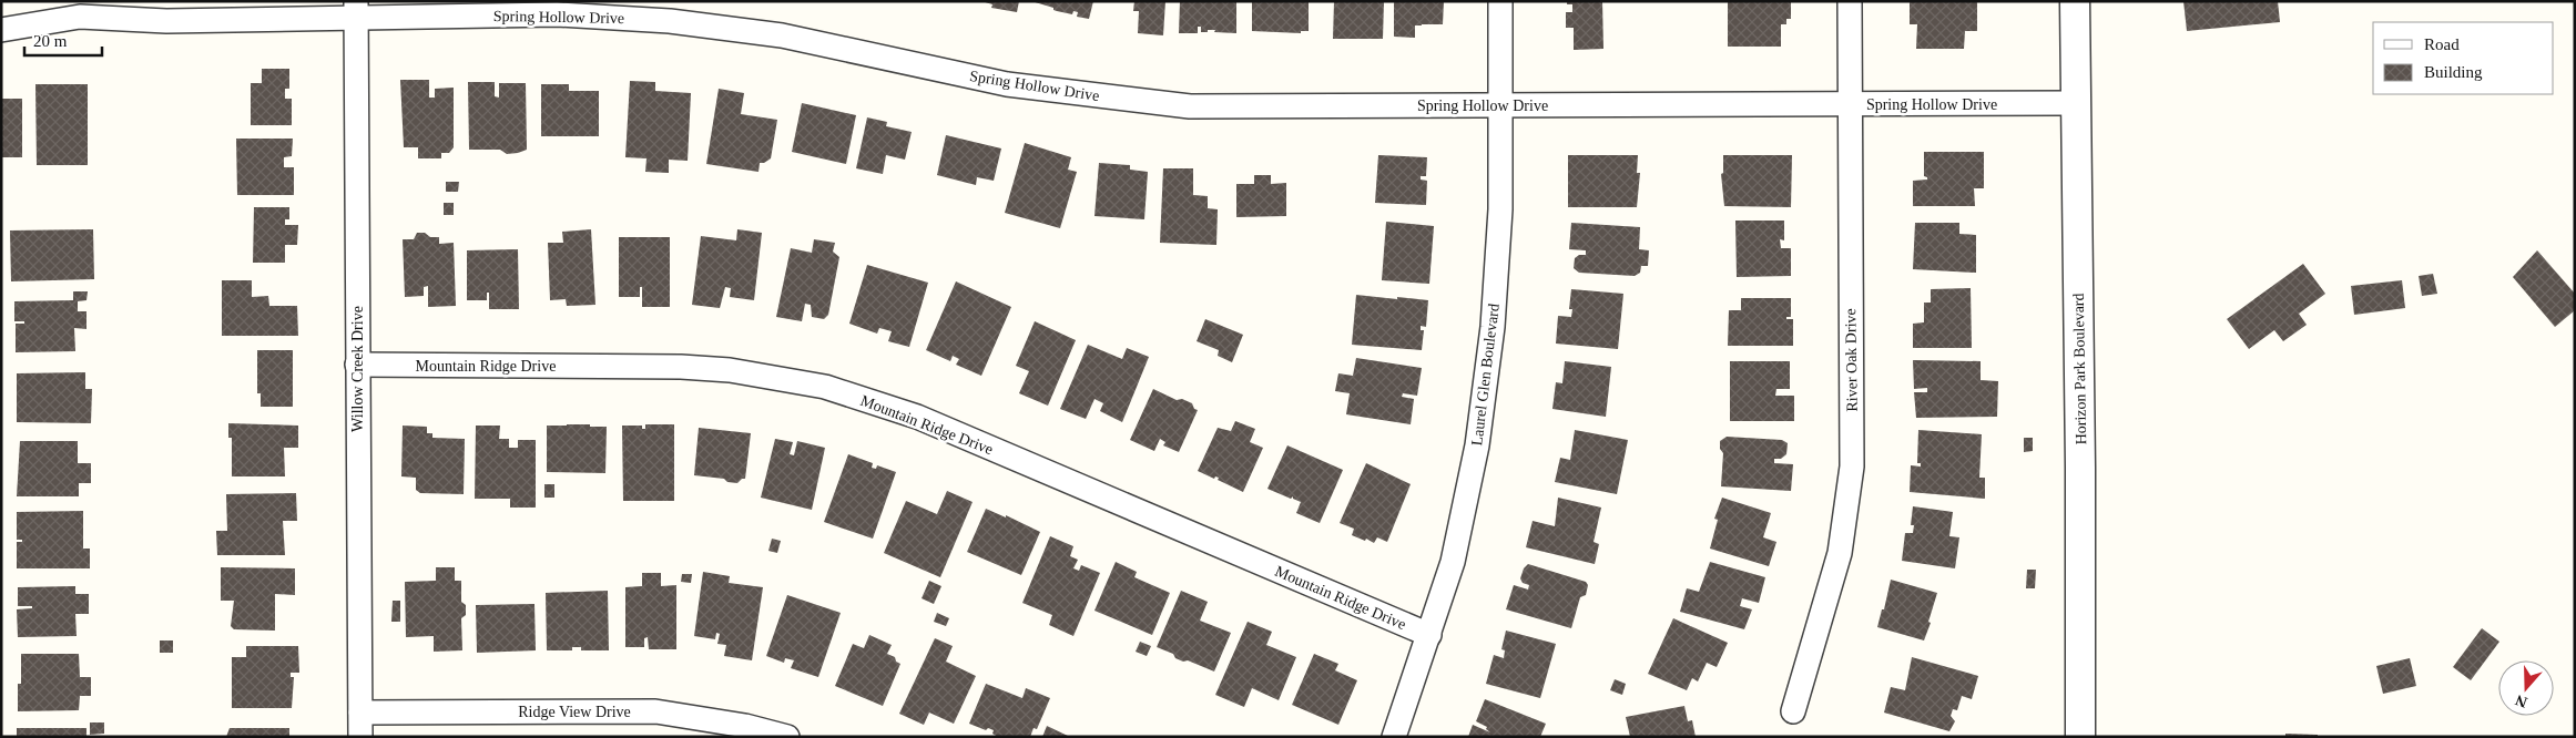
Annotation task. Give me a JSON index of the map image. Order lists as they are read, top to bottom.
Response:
{
  "streets": {
    "street": [
      "Spring Hollow Drive",
      "River Oak Drive",
      "Mountain Ridge Drive",
      "Willow Creek Drive",
      "Horizon Park Boulevard",
      "Laurel Glen Boulevard",
      "Ridge View Drive"
    ]
  },
  "crossings": [
    ["Spring Hollow Drive", "River Oak Drive"],
    ["Spring Hollow Drive", "Willow Creek Drive"],
    ["Spring Hollow Drive", "Horizon Park Boulevard"],
    ["Spring Hollow Drive", "Laurel Glen Boulevard"],
    ["Mountain Ridge Drive", "Willow Creek Drive"],
    ["Mountain Ridge Drive", "Laurel Glen Boulevard"],
    ["Willow Creek Drive", "Ridge View Drive"]
  ],
  "legend": ["Road", "Building"],
  "scale_bar": "20 m",
  "north": "bottom"
}
